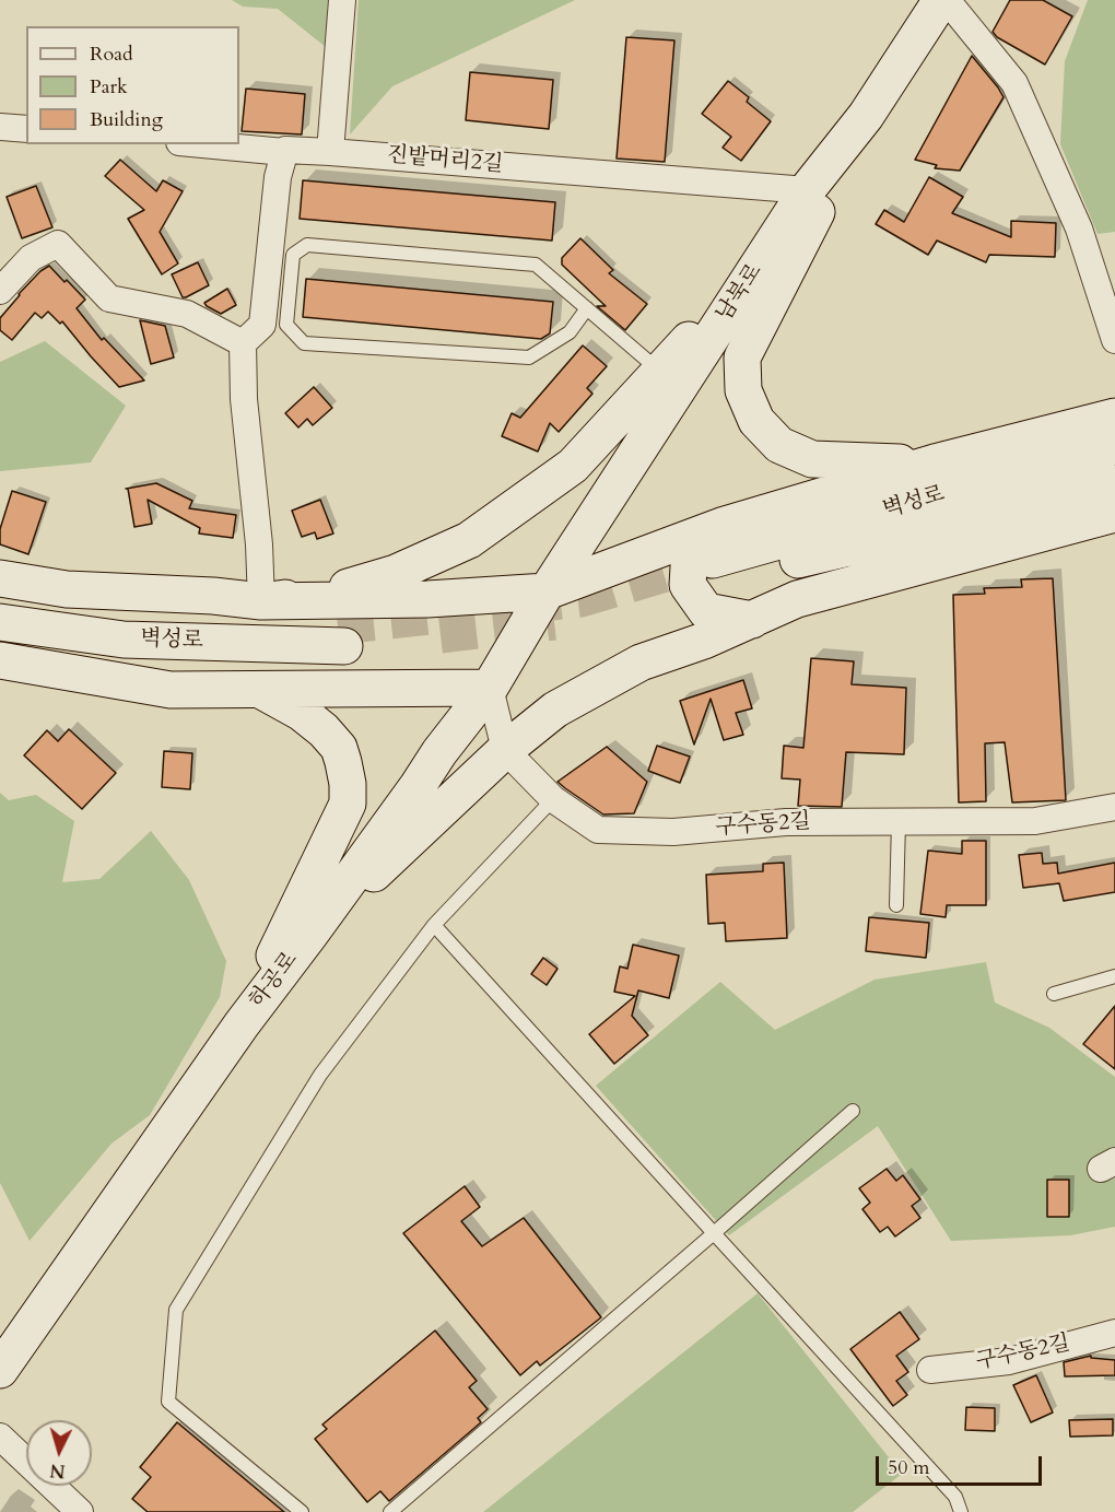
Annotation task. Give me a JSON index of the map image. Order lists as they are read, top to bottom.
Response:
{
  "streets": {
    "main road": ["남북로", "벽성로", "하공로"],
    "street": ["진밭머리2길", "구수동2길"]
  },
  "crossings": [
    ["진밭머리2길", "남북로"],
    ["남북로", "하공로"]
  ],
  "legend": ["Road", "Park", "Building"],
  "scale_bar": "50 m",
  "north": "bottom"
}
